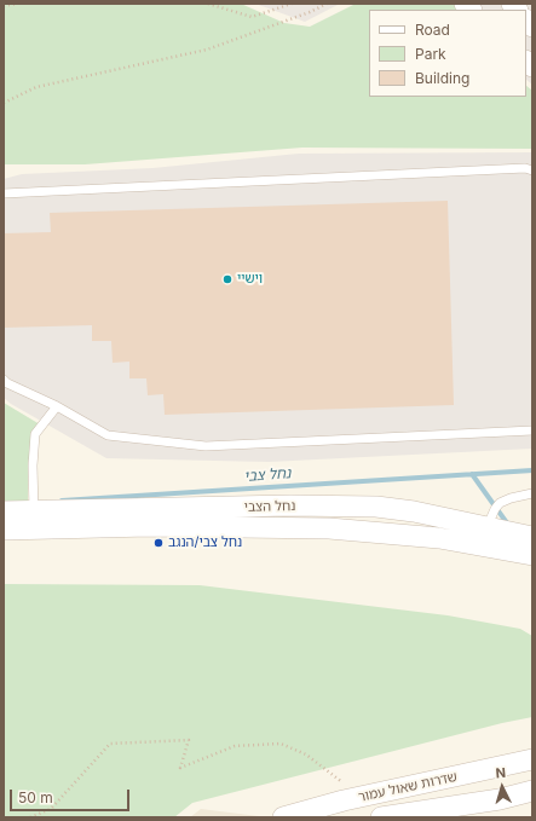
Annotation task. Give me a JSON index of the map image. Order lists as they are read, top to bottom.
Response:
{
  "streets": {
    "street": ["נחל הצבי", "שדרות שאול עמור"]
  },
  "water": ["נחל צבי"],
  "places": ["וישיי", "נחל צבי/הנגב"],
  "legend": ["Road", "Park", "Building"],
  "scale_bar": "50 m",
  "north": "top"
}
